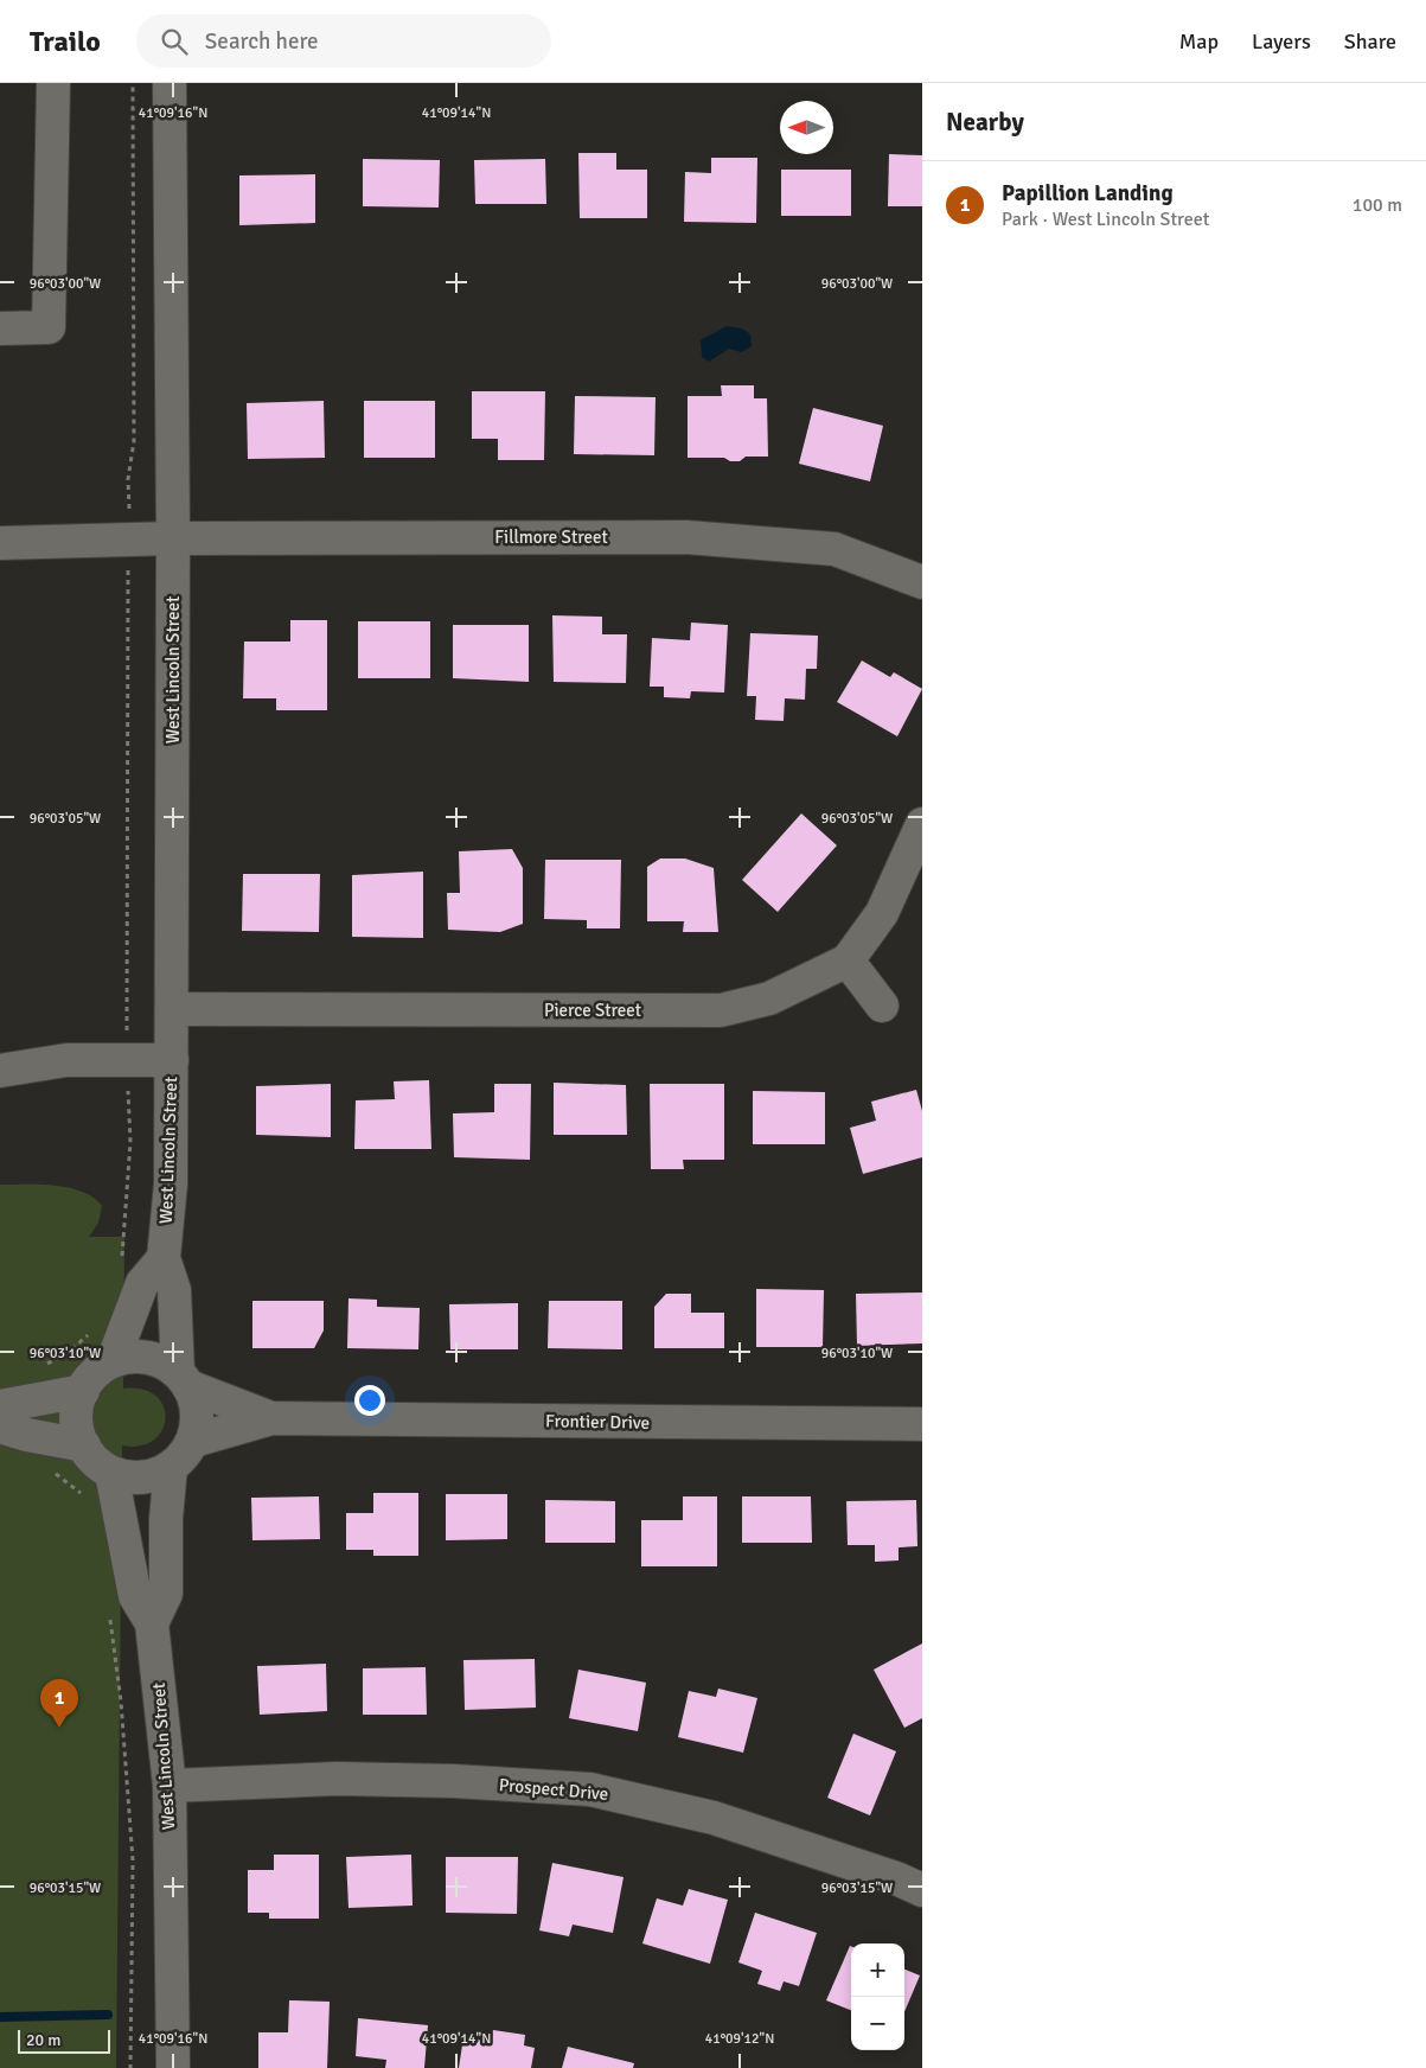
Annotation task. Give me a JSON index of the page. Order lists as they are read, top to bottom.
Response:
{
  "streets": {
    "street": [
      "Fillmore Street",
      "West Lincoln Street",
      "Pierce Street",
      "Frontier Drive",
      "Prospect Drive"
    ]
  },
  "crossings": [
    ["Fillmore Street", "West Lincoln Street"],
    ["West Lincoln Street", "Pierce Street"],
    ["West Lincoln Street", "Frontier Drive"],
    ["West Lincoln Street", "Prospect Drive"]
  ],
  "scale_bar": "20 m",
  "north": "left",
  "page": {
    "header": "Trailo",
    "search": "Search here",
    "nav": ["Map", "Layers", "Share"],
    "heading": "Nearby",
    "list": [
      {
        "mark": "1",
        "name": "Papillion Landing",
        "note": "Park · West Lincoln Street",
        "value": "100 m"
      }
    ],
    "pins": "1",
    "map_buttons": ["+", "−"],
    "scale": "20 m"
  },
  "coordinates": [
    "41°09'16\"N",
    "41°09'14\"N",
    "96°03'00\"W",
    "96°03'05\"W",
    "96°03'10\"W",
    "96°03'15\"W",
    "41°09'12\"N"
  ]
}
